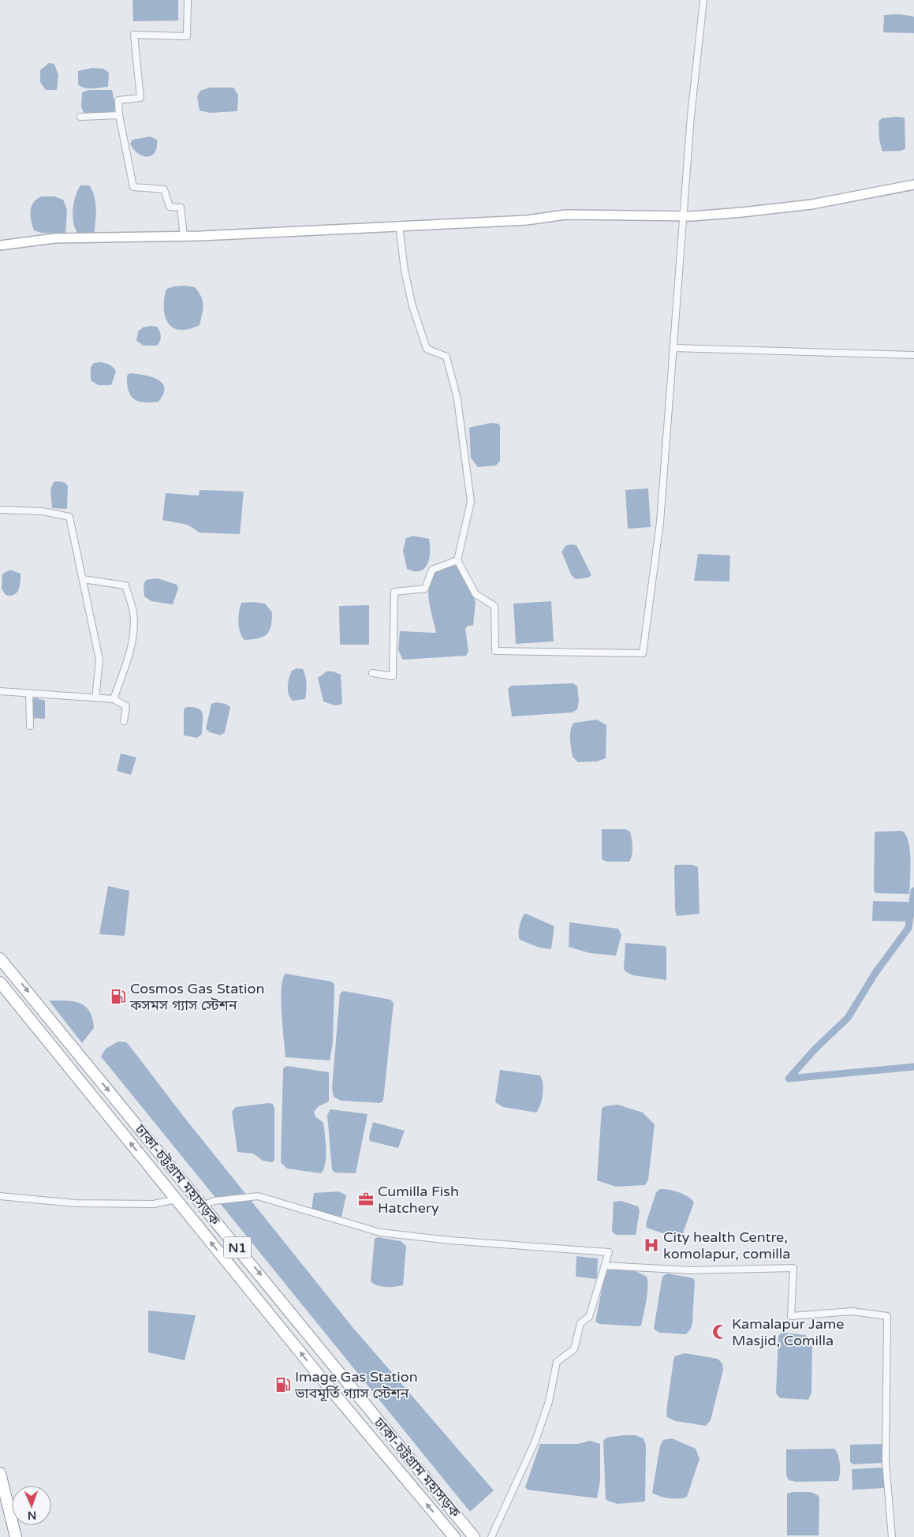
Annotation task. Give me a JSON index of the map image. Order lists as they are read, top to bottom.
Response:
{
  "streets": {
    "highway": ["ঢাকা-চট্টগ্রাম মহাসড়ক", "N1"]
  },
  "places": {
    "fuel station": ["Cosmos Gas Station কসমস গ্যাস স্টেশন", "Image Gas Station ভাবমূর্তি গ্যাস স্টেশন"],
    "office": ["Cumilla Fish Hatchery"],
    "hospital": ["City health Centre, komolapur, comilla"],
    "mosque": ["Kamalapur Jame Masjid, Comilla"]
  },
  "north": "bottom"
}
